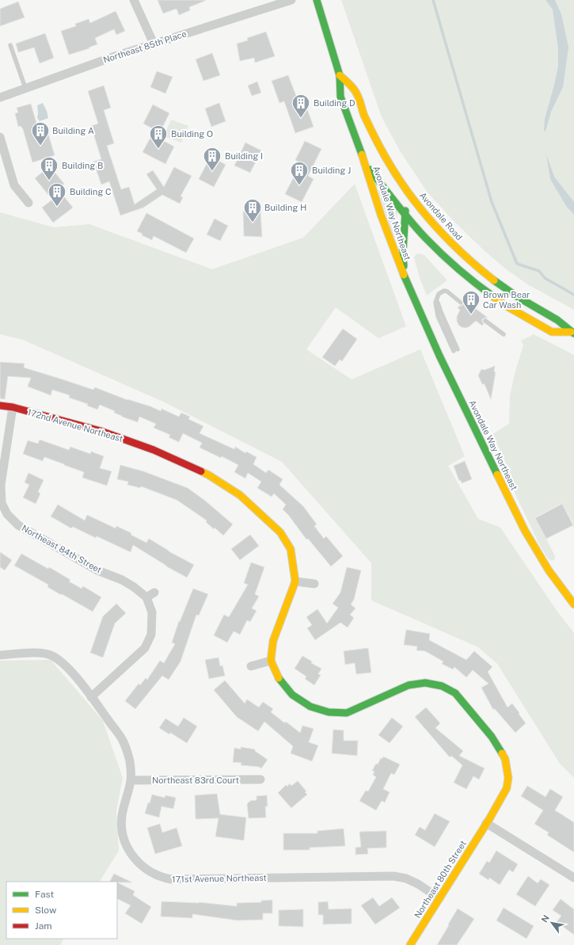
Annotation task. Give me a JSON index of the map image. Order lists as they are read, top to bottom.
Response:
{
  "streets": {
    "street": [
      "Northeast 85th Place",
      "Avondale Way Northeast",
      "Avondale Road",
      "172nd Avenue Northeast",
      "Northeast 84th Street",
      "Northeast 83rd Court",
      "171st Avenue Northeast",
      "Northeast 80th Street"
    ]
  },
  "crossings": [
    ["Avondale Way Northeast", "Avondale Road"],
    ["172nd Avenue Northeast", "Northeast 84th Street"],
    ["172nd Avenue Northeast", "Northeast 80th Street"],
    ["Northeast 83rd Court", "171st Avenue Northeast"],
    ["171st Avenue Northeast", "Northeast 80th Street"]
  ],
  "places": {
    "building": [
      "Building D",
      "Building A",
      "Building O",
      "Building I",
      "Building B",
      "Building J",
      "Building C",
      "Building H",
      "Brown Bear Car Wash"
    ]
  },
  "legend": ["Fast", "Slow", "Jam"],
  "north": "top left"
}
